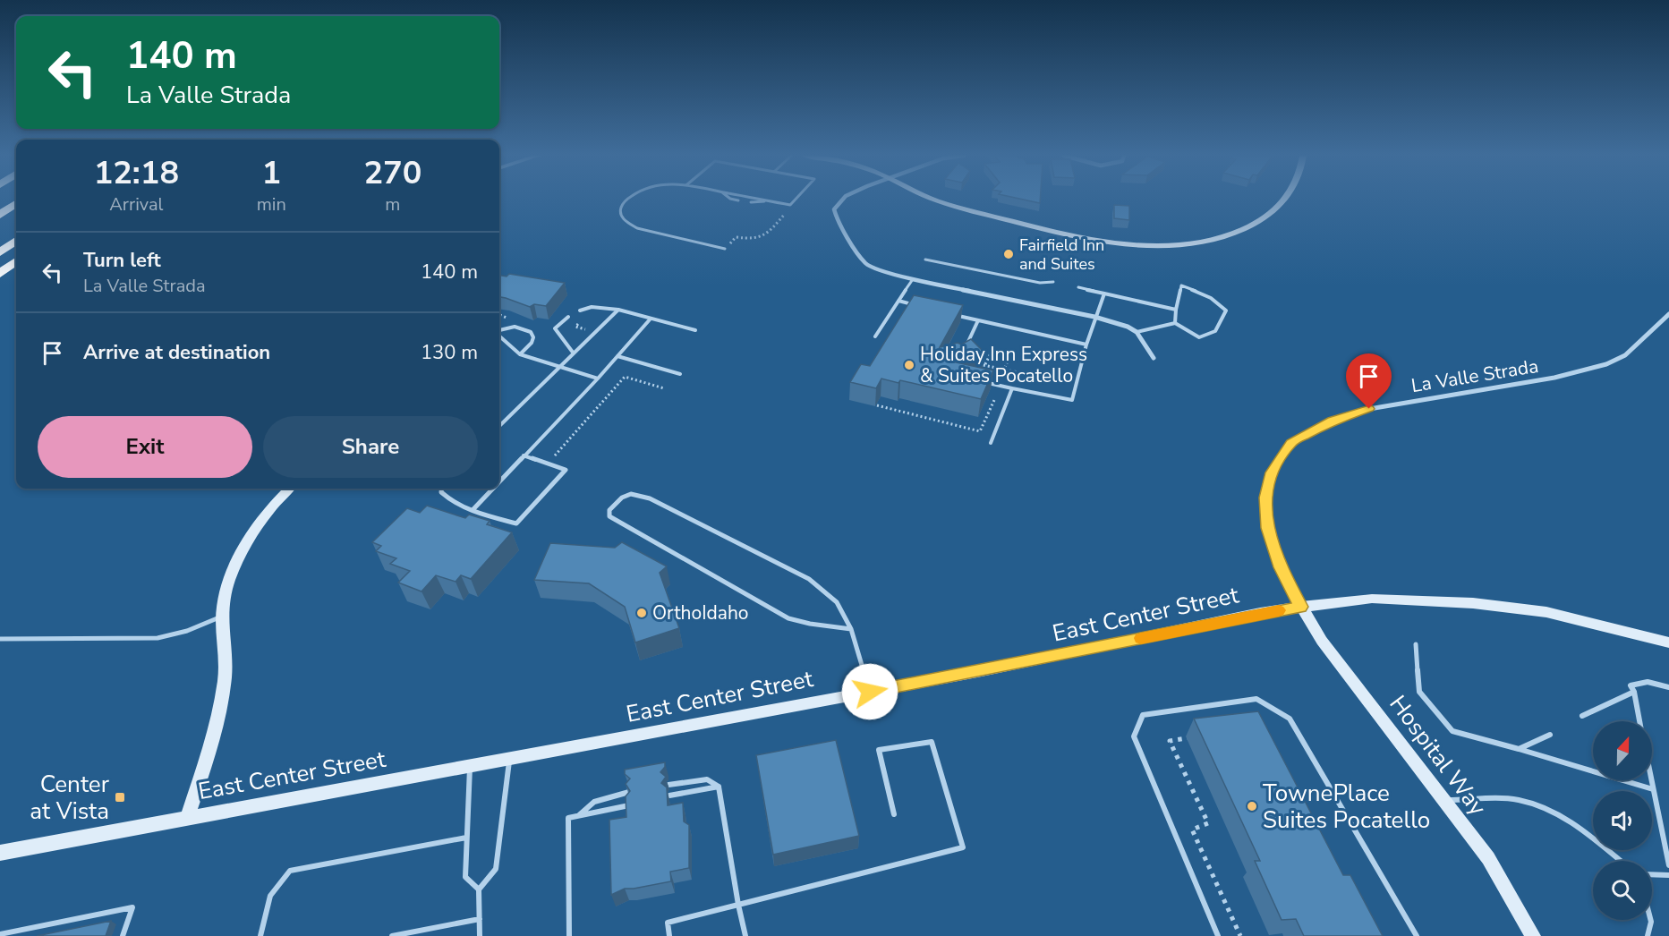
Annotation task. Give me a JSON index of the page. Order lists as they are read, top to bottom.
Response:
{
  "streets": {
    "street": ["La Valle Strada", "East Center Street", "Hospital Way"]
  },
  "crossings": [
    ["La Valle Strada", "East Center Street"],
    ["La Valle Strada", "Hospital Way"],
    ["East Center Street", "Hospital Way"]
  ],
  "places": {
    "other": [
      "Fairfield Inn and Suites",
      "Holiday Inn Express & Suites Pocatello",
      "OrthoIdaho",
      "TownePlace Suites Pocatello"
    ],
    "transit": ["Center at Vista"]
  },
  "north": "top",
  "page": {
    "turn": ["140 m", "La Valle Strada"],
    "eta": [
      "12:18",
      "Arrival",
      "1",
      "min",
      "270",
      "m"
    ],
    "list": [
      {
        "name": "Turn left",
        "note": "La Valle Strada",
        "value": "140 m"
      },
      {
        "name": "Arrive at destination",
        "value": "130 m"
      }
    ],
    "buttons": ["Exit", "Share"]
  }
}
